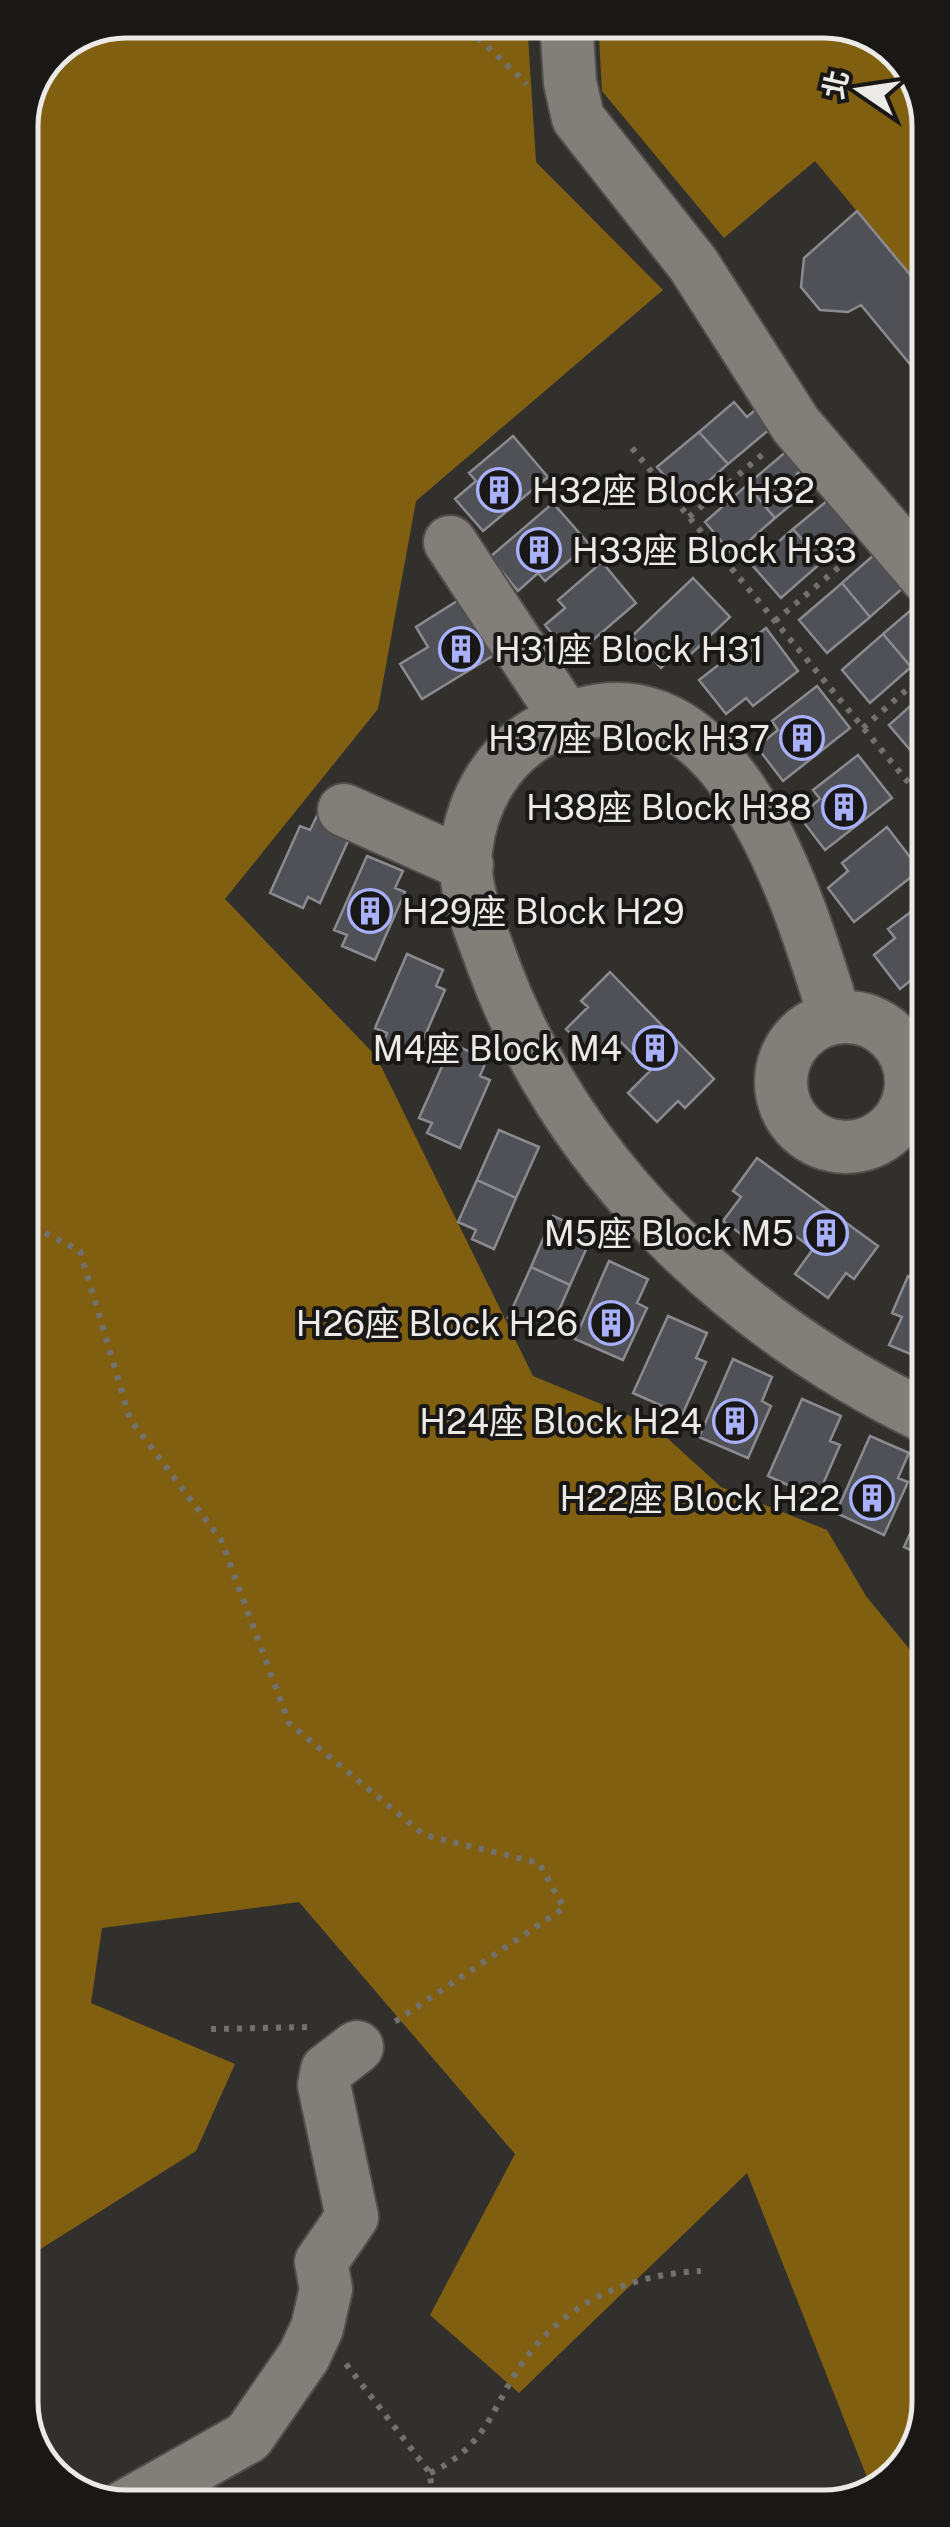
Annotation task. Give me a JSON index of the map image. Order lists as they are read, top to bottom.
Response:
{
  "places": {
    "building": [
      "H32座 Block H32",
      "H33座 Block H33",
      "H31座 Block H31",
      "H37座 Block H37",
      "H38座 Block H38",
      "H29座 Block H29",
      "M4座 Block M4",
      "M5座 Block M5",
      "H26座 Block H26",
      "H24座 Block H24",
      "H22座 Block H22"
    ]
  },
  "north": "left"
}
